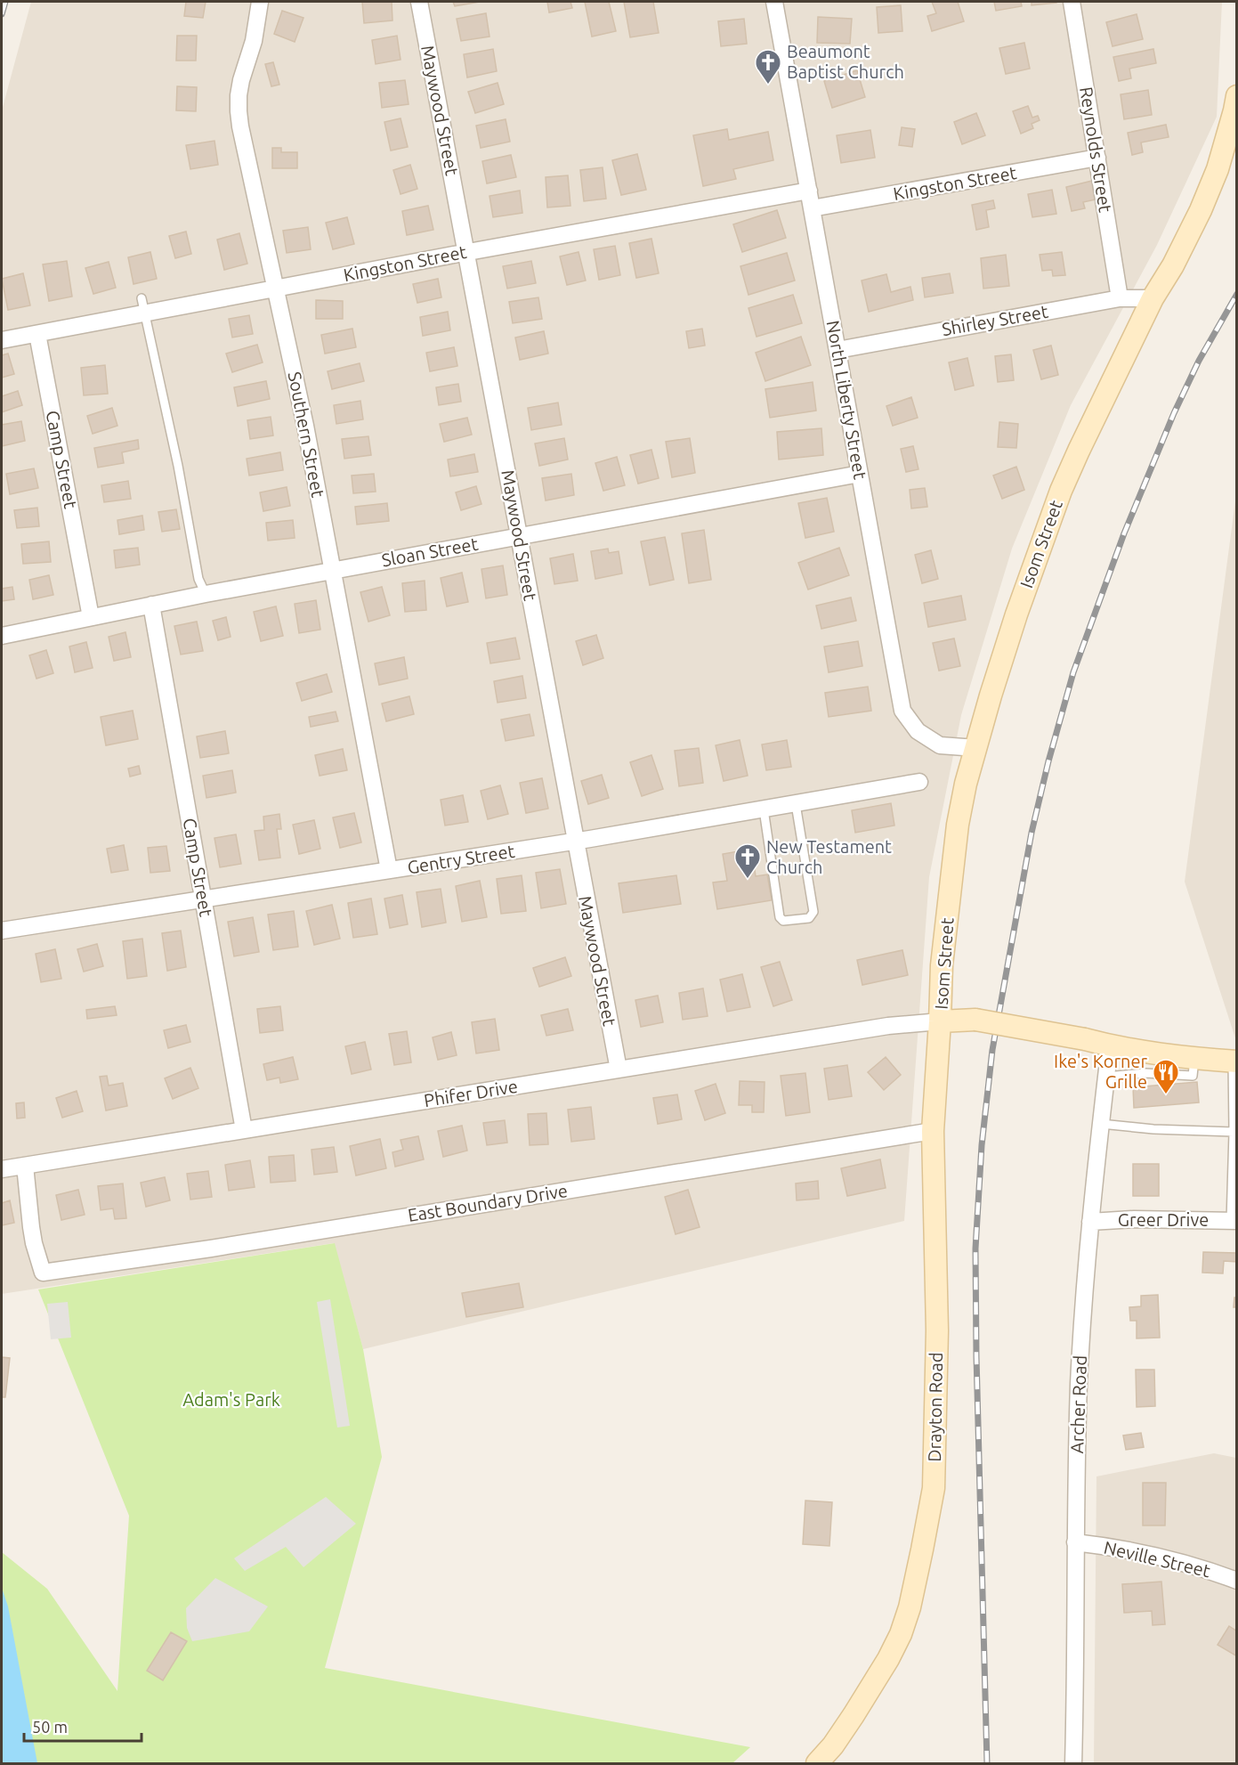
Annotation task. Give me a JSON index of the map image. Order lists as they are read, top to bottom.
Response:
{
  "streets": {
    "main road": ["Isom Street", "Drayton Road"],
    "street": [
      "Maywood Street",
      "Reynolds Street",
      "Kingston Street",
      "Shirley Street",
      "North Liberty Street",
      "Southern Street",
      "Camp Street",
      "Sloan Street",
      "Gentry Street",
      "Phifer Drive",
      "East Boundary Drive",
      "Greer Drive",
      "Archer Road",
      "Neville Street"
    ]
  },
  "crossings": [
    ["Maywood Street", "Kingston Street"],
    ["Maywood Street", "Sloan Street"],
    ["Maywood Street", "Gentry Street"],
    ["Maywood Street", "Phifer Drive"],
    ["Reynolds Street", "Kingston Street"],
    ["Reynolds Street", "Shirley Street"],
    ["Kingston Street", "North Liberty Street"],
    ["Kingston Street", "Southern Street"],
    ["Kingston Street", "Camp Street"],
    ["Shirley Street", "North Liberty Street"],
    ["Shirley Street", "Isom Street"],
    ["North Liberty Street", "Isom Street"],
    ["North Liberty Street", "Sloan Street"],
    ["Southern Street", "Sloan Street"],
    ["Southern Street", "Gentry Street"],
    ["Camp Street", "Sloan Street"],
    ["Camp Street", "Gentry Street"],
    ["Camp Street", "Phifer Drive"],
    ["Isom Street", "Phifer Drive"],
    ["Isom Street", "Drayton Road"],
    ["Phifer Drive", "East Boundary Drive"],
    ["Phifer Drive", "Drayton Road"],
    ["East Boundary Drive", "Drayton Road"],
    ["Greer Drive", "Archer Road"],
    ["Archer Road", "Neville Street"]
  ],
  "parks": ["Adam's Park"],
  "places": {
    "church": ["Beaumont Baptist Church", "New Testament Church"],
    "restaurant": ["Ike's Korner Grille"]
  },
  "scale_bar": "50 m"
}
